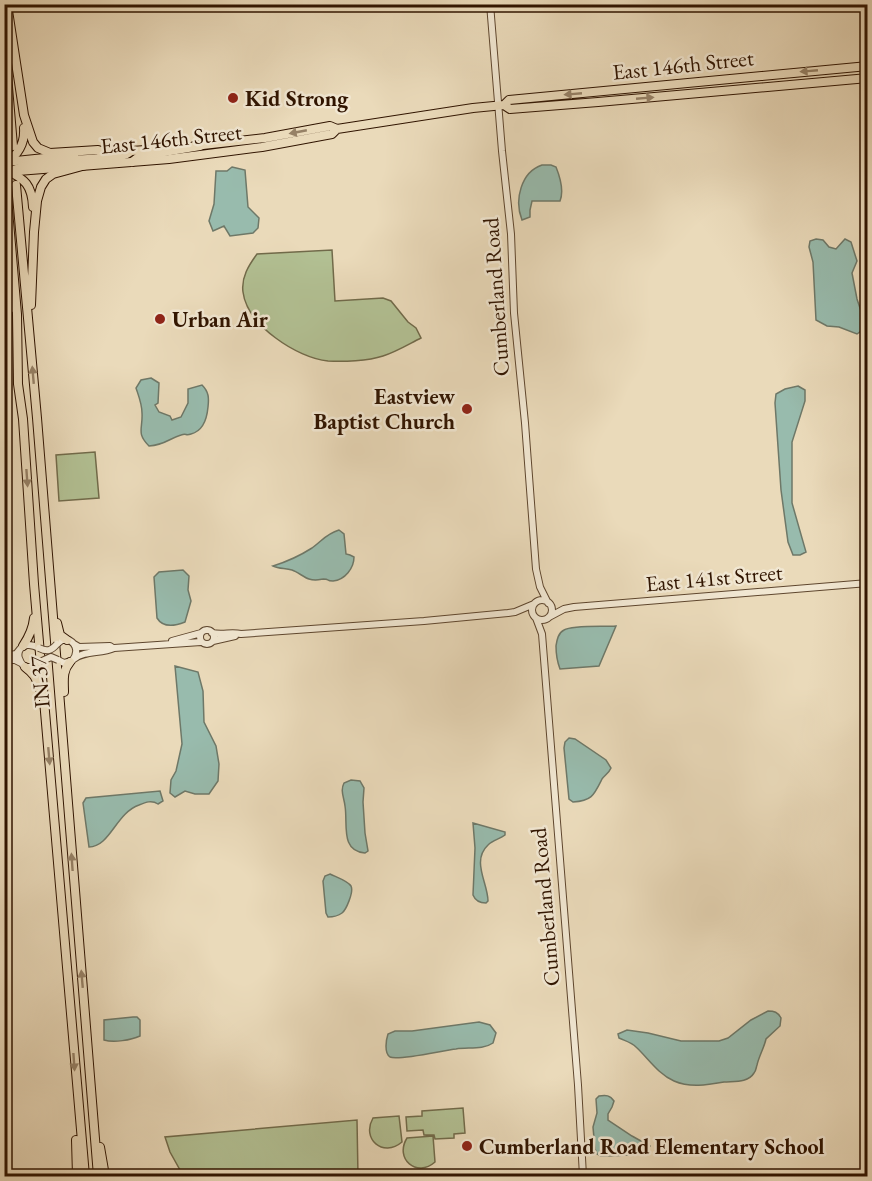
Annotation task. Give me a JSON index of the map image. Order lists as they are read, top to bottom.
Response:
{
  "streets": {
    "highway": ["IN-37"],
    "main road": ["East 146th Street"],
    "street": ["Cumberland Road", "East 141st Street"]
  },
  "crossings": [
    ["East 146th Street", "Cumberland Road"],
    ["Cumberland Road", "East 141st Street"]
  ],
  "places": [
    "Kid Strong",
    "Urban Air",
    "Eastview Baptist Church",
    "Cumberland Road Elementary School"
  ]
}
